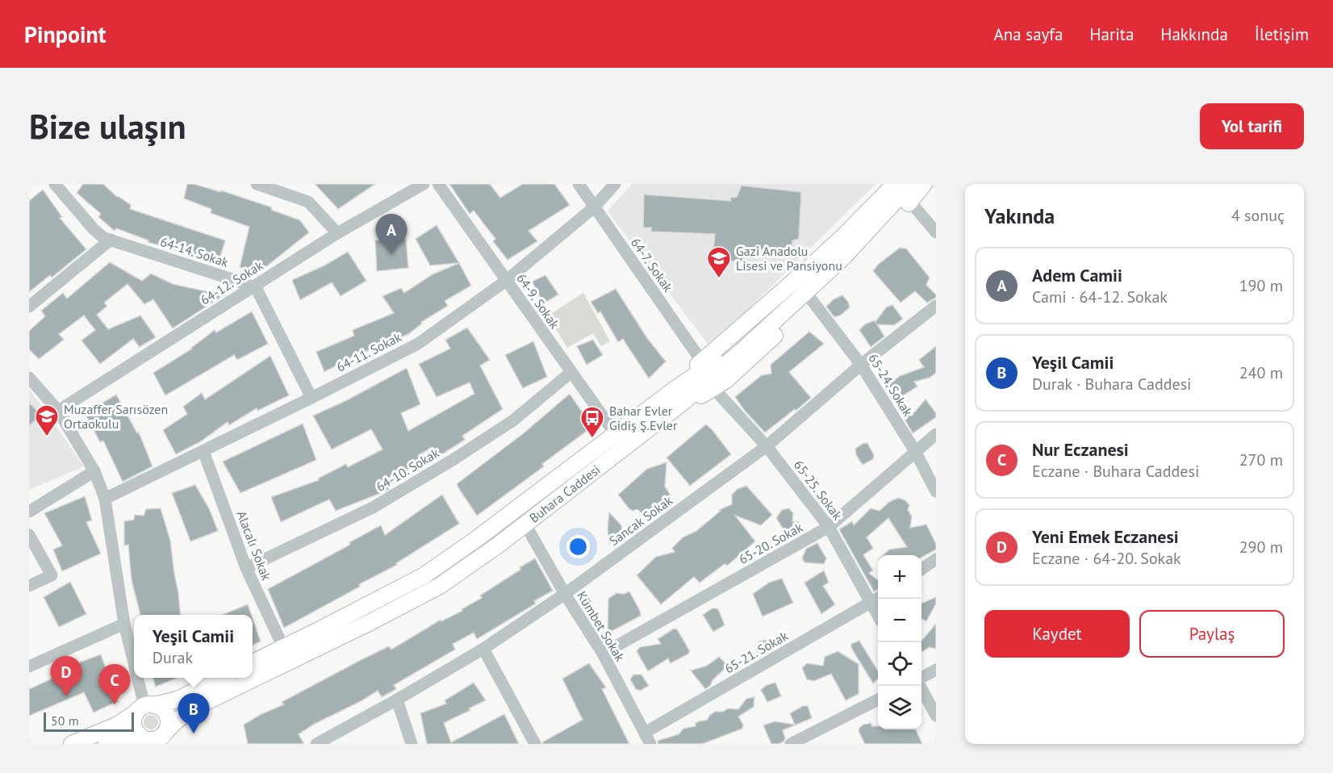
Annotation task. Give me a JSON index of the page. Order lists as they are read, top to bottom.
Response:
{
  "streets": {
    "main road": ["Buhara Caddesi"],
    "street": [
      "64-14. Sokak",
      "64-7. Sokak",
      "64-12. Sokak",
      "64-9. Sokak",
      "64-11. Sokak",
      "65-24. Sokak",
      "64-10. Sokak",
      "65-25. Sokak",
      "Sancak Sokak",
      "65-20. Sokak",
      "Alacalı Sokak",
      "Kümbet Sokak",
      "65-21. Sokak"
    ]
  },
  "crossings": [
    ["64-14. Sokak", "64-12. Sokak"],
    ["64-7. Sokak", "64-11. Sokak"],
    ["64-9. Sokak", "64-11. Sokak"],
    ["64-9. Sokak", "64-10. Sokak"],
    ["64-9. Sokak", "Buhara Caddesi"],
    ["64-11. Sokak", "Alacalı Sokak"],
    ["65-24. Sokak", "Sancak Sokak"],
    ["65-24. Sokak", "65-20. Sokak"],
    ["64-10. Sokak", "Alacalı Sokak"],
    ["65-25. Sokak", "Sancak Sokak"],
    ["65-25. Sokak", "65-20. Sokak"],
    ["65-25. Sokak", "65-21. Sokak"],
    ["Buhara Caddesi", "Alacalı Sokak"],
    ["Buhara Caddesi", "Kümbet Sokak"],
    ["Sancak Sokak", "Kümbet Sokak"],
    ["65-20. Sokak", "Kümbet Sokak"],
    ["Kümbet Sokak", "65-21. Sokak"]
  ],
  "places": {
    "school or university": ["Gazi Anadolu Lisesi ve Pansiyonu", "Muzaffer Sarısözen Ortaokulu"],
    "bus stop": ["Bahar Evler Gidiş Ş.Evler"]
  },
  "scale_bar": "50 m",
  "page": {
    "header": "Pinpoint",
    "nav": [
      "Ana sayfa",
      "Harita",
      "Hakkında",
      "İletişim"
    ],
    "buttons": [
      "Yol tarifi",
      ["Kaydet", "Paylaş"]
    ],
    "title": "Bize ulaşın",
    "heading": ["Yakında", "4 sonuç"],
    "pins": [
      "A",
      "D",
      "C",
      "B"
    ],
    "list": [
      {
        "mark": "A",
        "name": "Adem Camii",
        "note": "Cami · 64-12. Sokak",
        "value": "190 m"
      },
      {
        "mark": "B",
        "name": "Yeşil Camii",
        "note": "Durak · Buhara Caddesi",
        "value": "240 m"
      },
      {
        "mark": "C",
        "name": "Nur Eczanesi",
        "note": "Eczane · Buhara Caddesi",
        "value": "270 m"
      },
      {
        "mark": "D",
        "name": "Yeni Emek Eczanesi",
        "note": "Eczane · 64-20. Sokak",
        "value": "290 m"
      }
    ],
    "map_buttons": ["+", "−"],
    "popup": ["Yeşil Camii", "Durak"],
    "scale": "50 m"
  }
}
